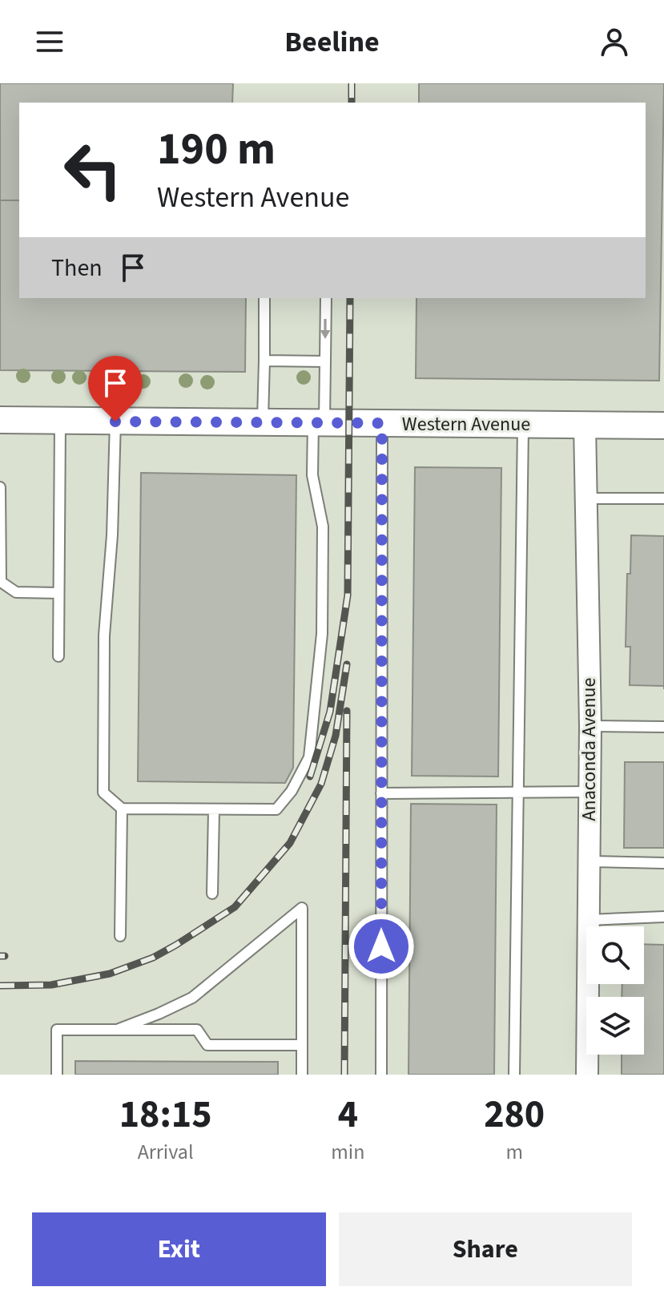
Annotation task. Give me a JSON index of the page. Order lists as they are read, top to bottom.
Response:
{
  "streets": {
    "street": ["Western Avenue", "Anaconda Avenue"]
  },
  "crossings": [
    ["Western Avenue", "Anaconda Avenue"]
  ],
  "page": {
    "header": "Beeline",
    "turn": ["190 m", "Western Avenue"],
    "then": "Then",
    "eta": [
      "18:15",
      "Arrival",
      "4",
      "min",
      "280",
      "m"
    ],
    "buttons": ["Exit", "Share"]
  }
}
